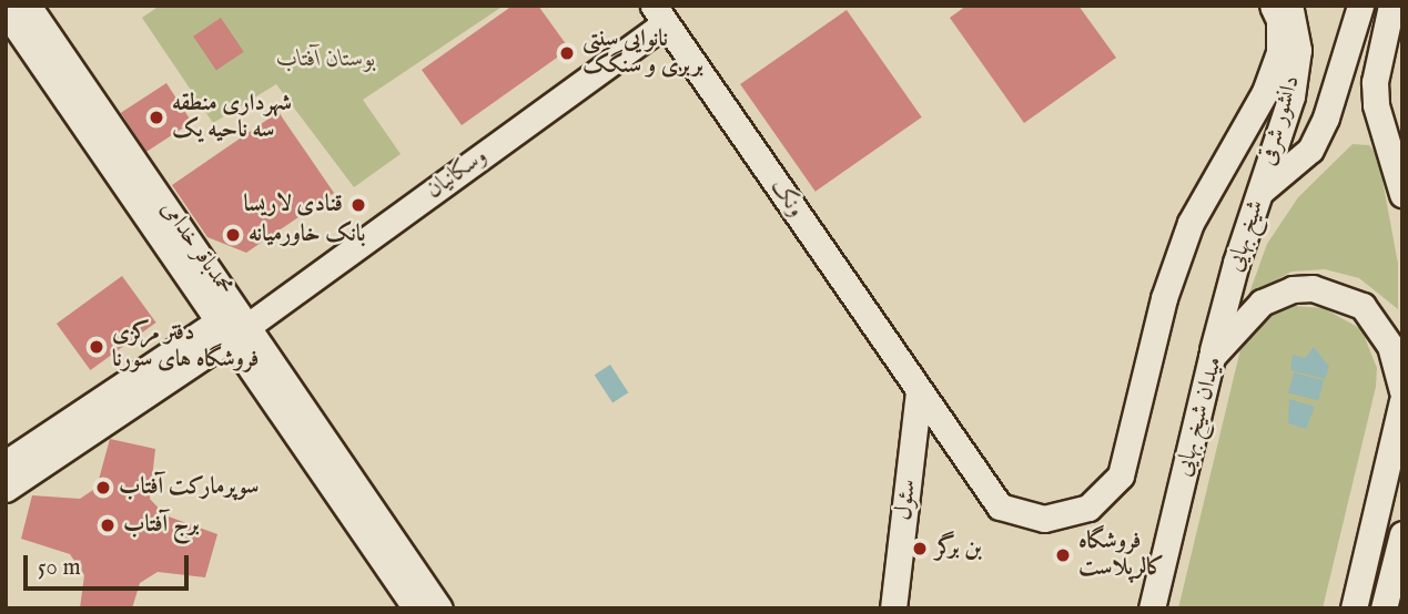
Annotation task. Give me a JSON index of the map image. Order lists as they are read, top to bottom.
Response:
{
  "streets": {
    "main road": [
      "دانشور شرقی",
      "وسکانیان",
      "ونک",
      "شیخ بهایی",
      "محمدباقر خدامی",
      "میدان شیخ بهایی",
      "سئول"
    ]
  },
  "crossings": [
    ["دانشور شرقی", "شیخ بهایی"],
    ["وسکانیان", "ونک"],
    ["وسکانیان", "محمدباقر خدامی"],
    ["ونک", "سئول"],
    ["شیخ بهایی", "میدان شیخ بهایی"]
  ],
  "parks": ["بوستان آفتاب"],
  "places": [
    "نانوایی سنتی بربری و سنگک",
    "شهرداری منطقه سه ناحیه یک",
    "قنادی لاریسا",
    "بانک خاورمیانه",
    "دفتر مرکزی فروشگاه های سورنا",
    "سوپرمارکت آفتاب",
    "برج آفتاب",
    "بن برگر",
    "فروشگاه کالرپلاست"
  ],
  "scale_bar": "50 m"
}
